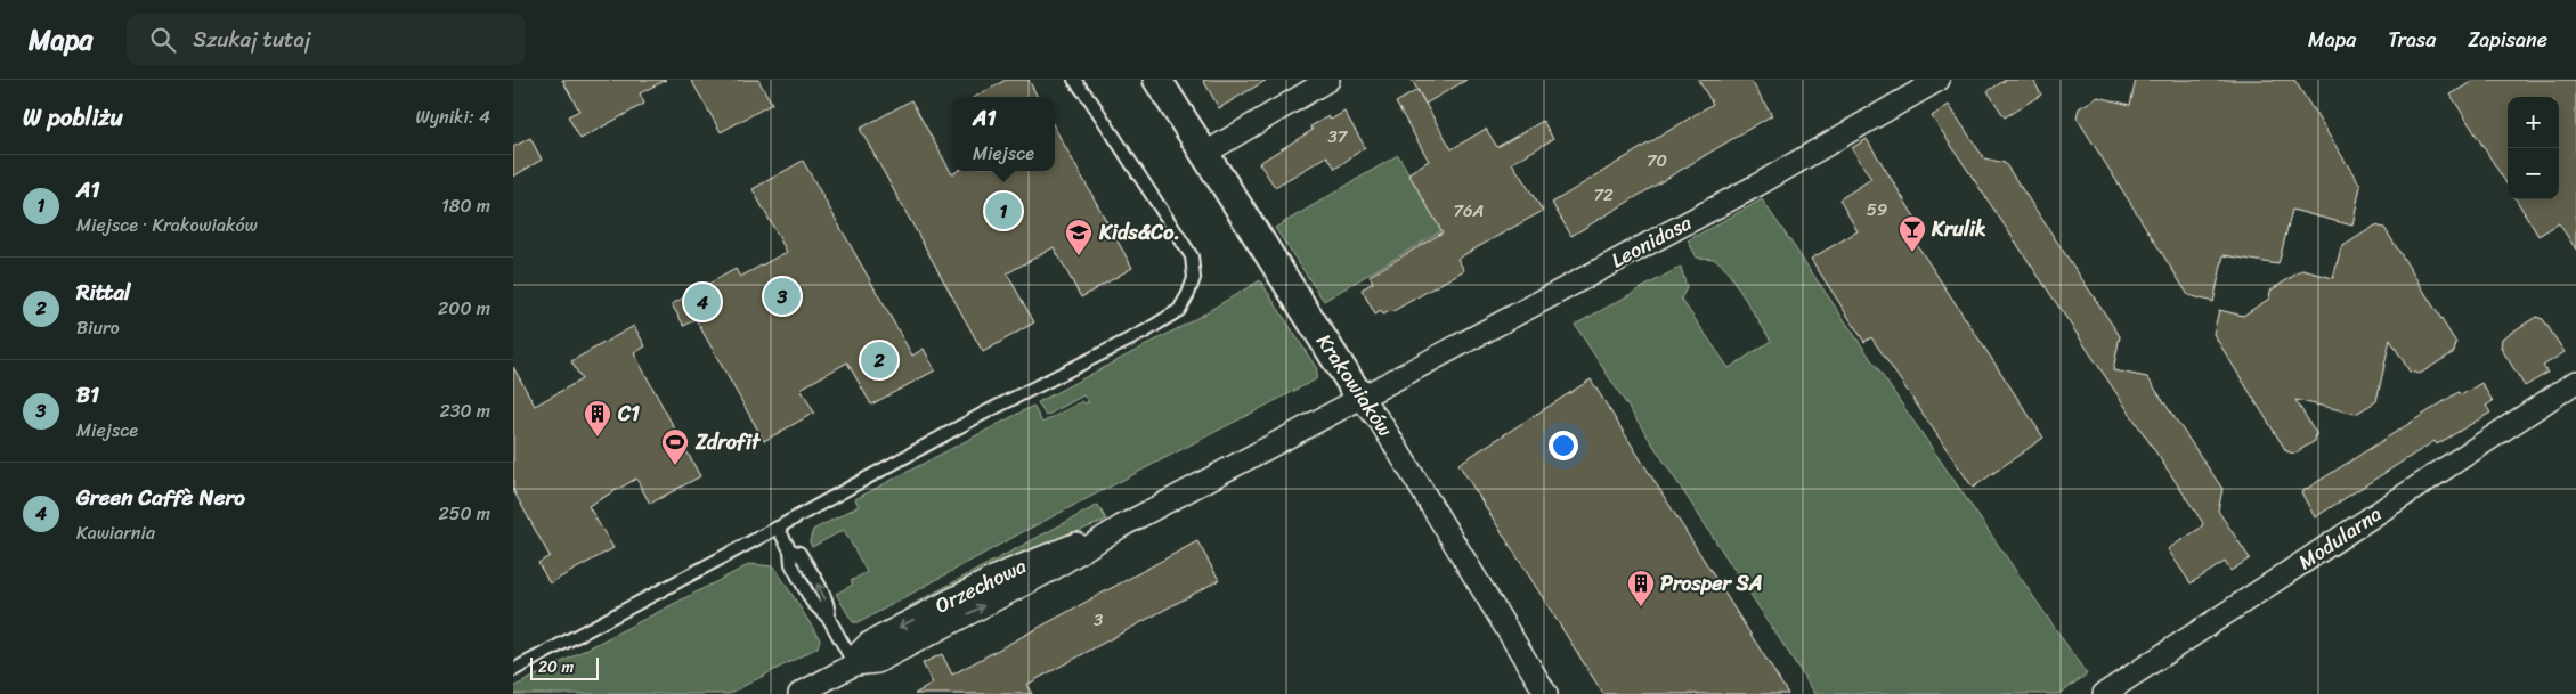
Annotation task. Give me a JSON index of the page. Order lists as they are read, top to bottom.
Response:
{
  "streets": {
    "street": [
      "Leonidasa",
      "Krakowiaków",
      "Modularna",
      "Orzechowa"
    ]
  },
  "crossings": [
    ["Leonidasa", "Krakowiaków"],
    ["Leonidasa", "Orzechowa"],
    ["Krakowiaków", "Orzechowa"]
  ],
  "places": {
    "bar": ["Krulik"],
    "school or university": ["Kids&Co."],
    "building": ["C1", "Prosper SA"],
    "sports": ["Zdrofit"]
  },
  "house_numbers": [
    "37",
    "70",
    "72",
    "59",
    "76A",
    "3"
  ],
  "scale_bar": "20 m",
  "page": {
    "header": "Mapa",
    "search": "Szukaj tutaj",
    "nav": ["Mapa", "Trasa", "Zapisane"],
    "heading": ["W pobliżu", "Wyniki: 4"],
    "map_buttons": ["+", "−"],
    "popup": ["A1", "Miejsce"],
    "list": [
      {
        "mark": "1",
        "name": "A1",
        "note": "Miejsce · Krakowiaków",
        "value": "180 m"
      },
      {
        "mark": "2",
        "name": "Rittal",
        "note": "Biuro",
        "value": "200 m"
      },
      {
        "mark": "3",
        "name": "B1",
        "note": "Miejsce",
        "value": "230 m"
      },
      {
        "mark": "4",
        "name": "Green Caffè Nero",
        "note": "Kawiarnia",
        "value": "250 m"
      }
    ],
    "pins": [
      "1",
      "3",
      "4",
      "2"
    ],
    "scale": "20 m"
  }
}
